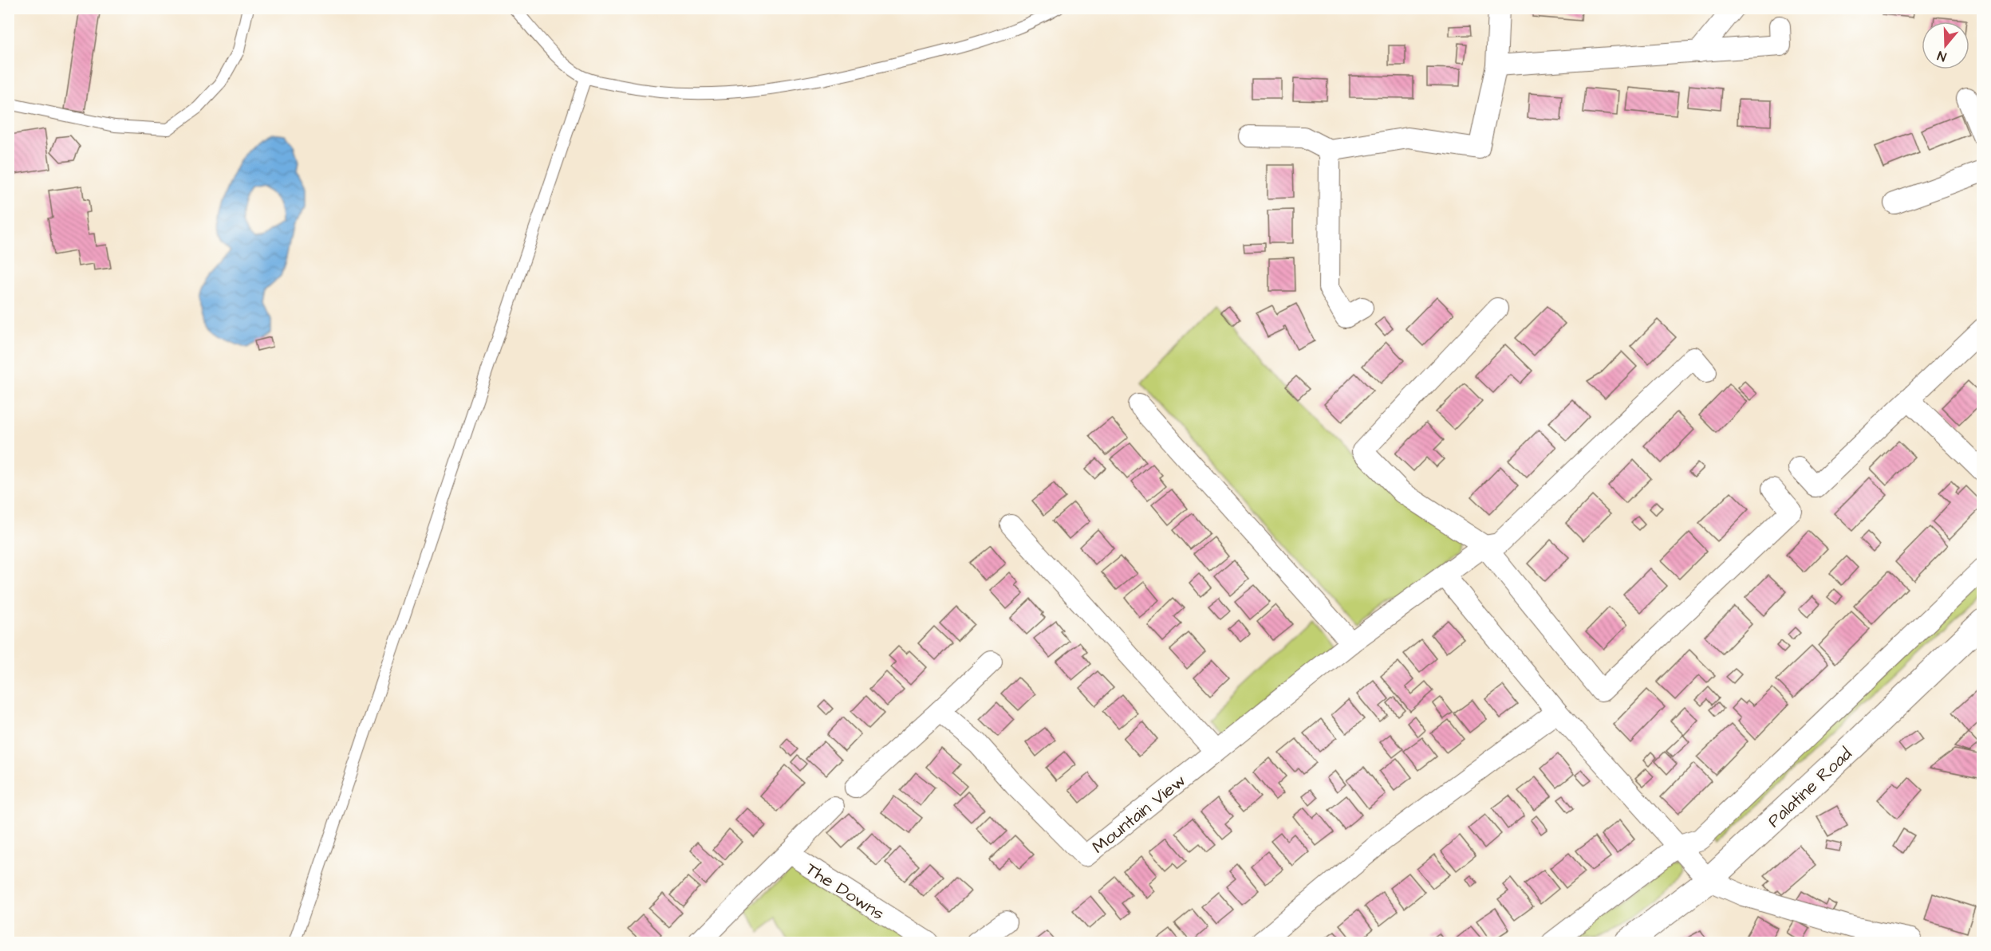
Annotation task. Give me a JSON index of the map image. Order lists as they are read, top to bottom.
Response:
{
  "streets": {
    "street": ["Palatine Road", "Mountain View", "The Downs"]
  },
  "north": "bottom"
}
